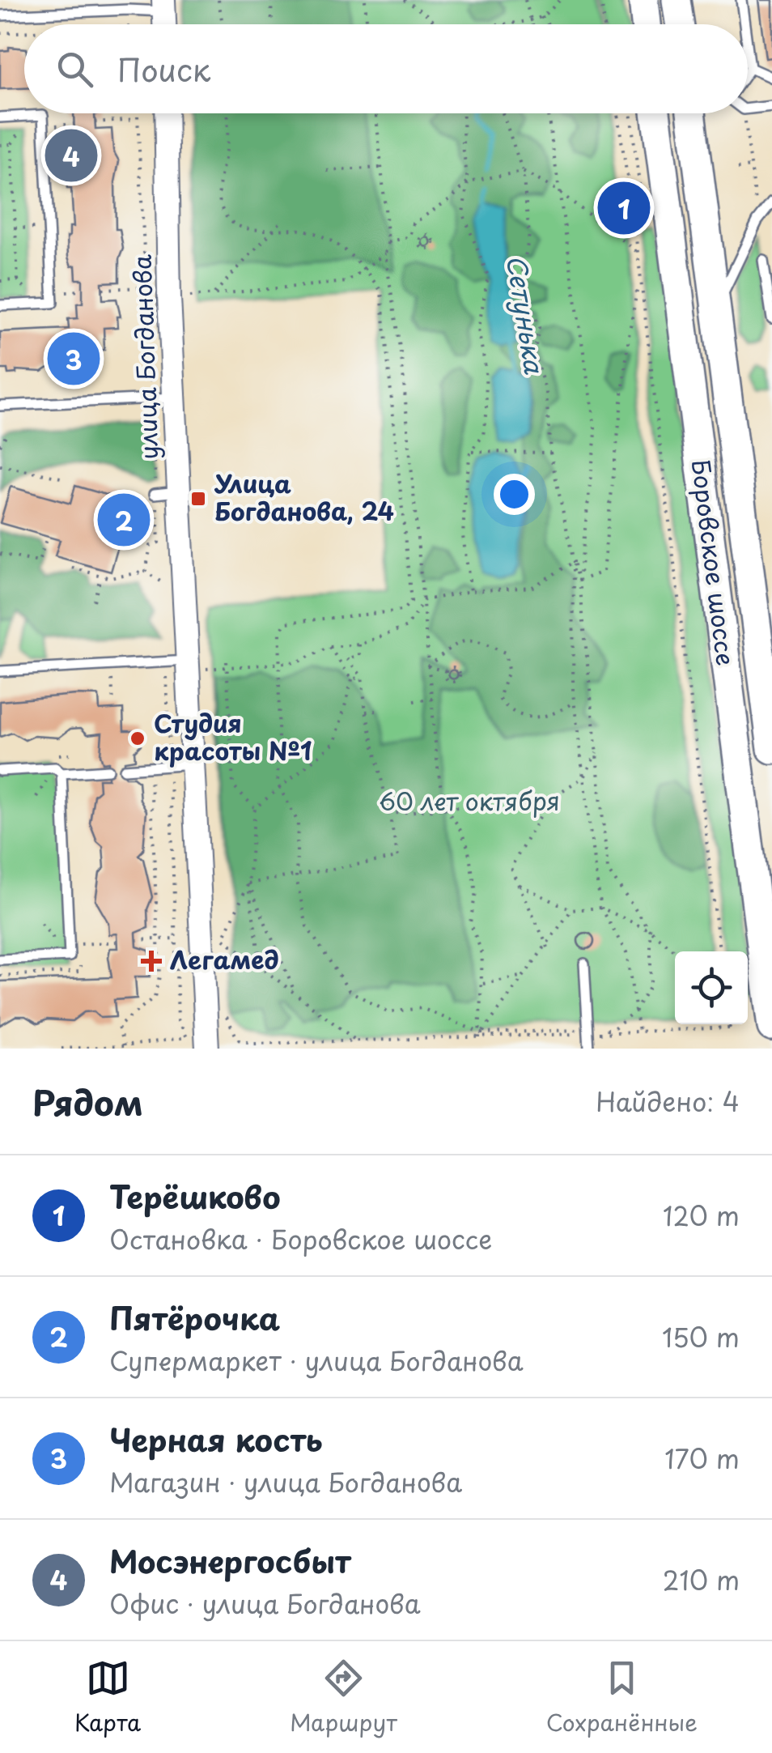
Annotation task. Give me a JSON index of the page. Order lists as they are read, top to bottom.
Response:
{
  "streets": {
    "main road": ["Боровское шоссе"],
    "street": ["улица Богданова"]
  },
  "water": ["Сетунька"],
  "parks": ["60 лет октября"],
  "places": {
    "transit": ["Улица Богданова, 24"],
    "other": ["Студия красоты №1"],
    "health": ["Легамед"]
  },
  "page": {
    "search": "Поиск",
    "pins": [
      "4",
      "1",
      "3",
      "2"
    ],
    "heading": ["Рядом", "Найдено: 4"],
    "list": [
      {
        "mark": "1",
        "name": "Терёшково",
        "note": "Остановка · Боровское шоссе",
        "value": "120 m"
      },
      {
        "mark": "2",
        "name": "Пятёрочка",
        "note": "Супермаркет · улица Богданова",
        "value": "150 m"
      },
      {
        "mark": "3",
        "name": "Черная кость",
        "note": "Магазин · улица Богданова",
        "value": "170 m"
      },
      {
        "mark": "4",
        "name": "Мосэнергосбыт",
        "note": "Офис · улица Богданова",
        "value": "210 m"
      }
    ],
    "nav": ["Карта", "Маршрут", "Сохранённые"]
  }
}
